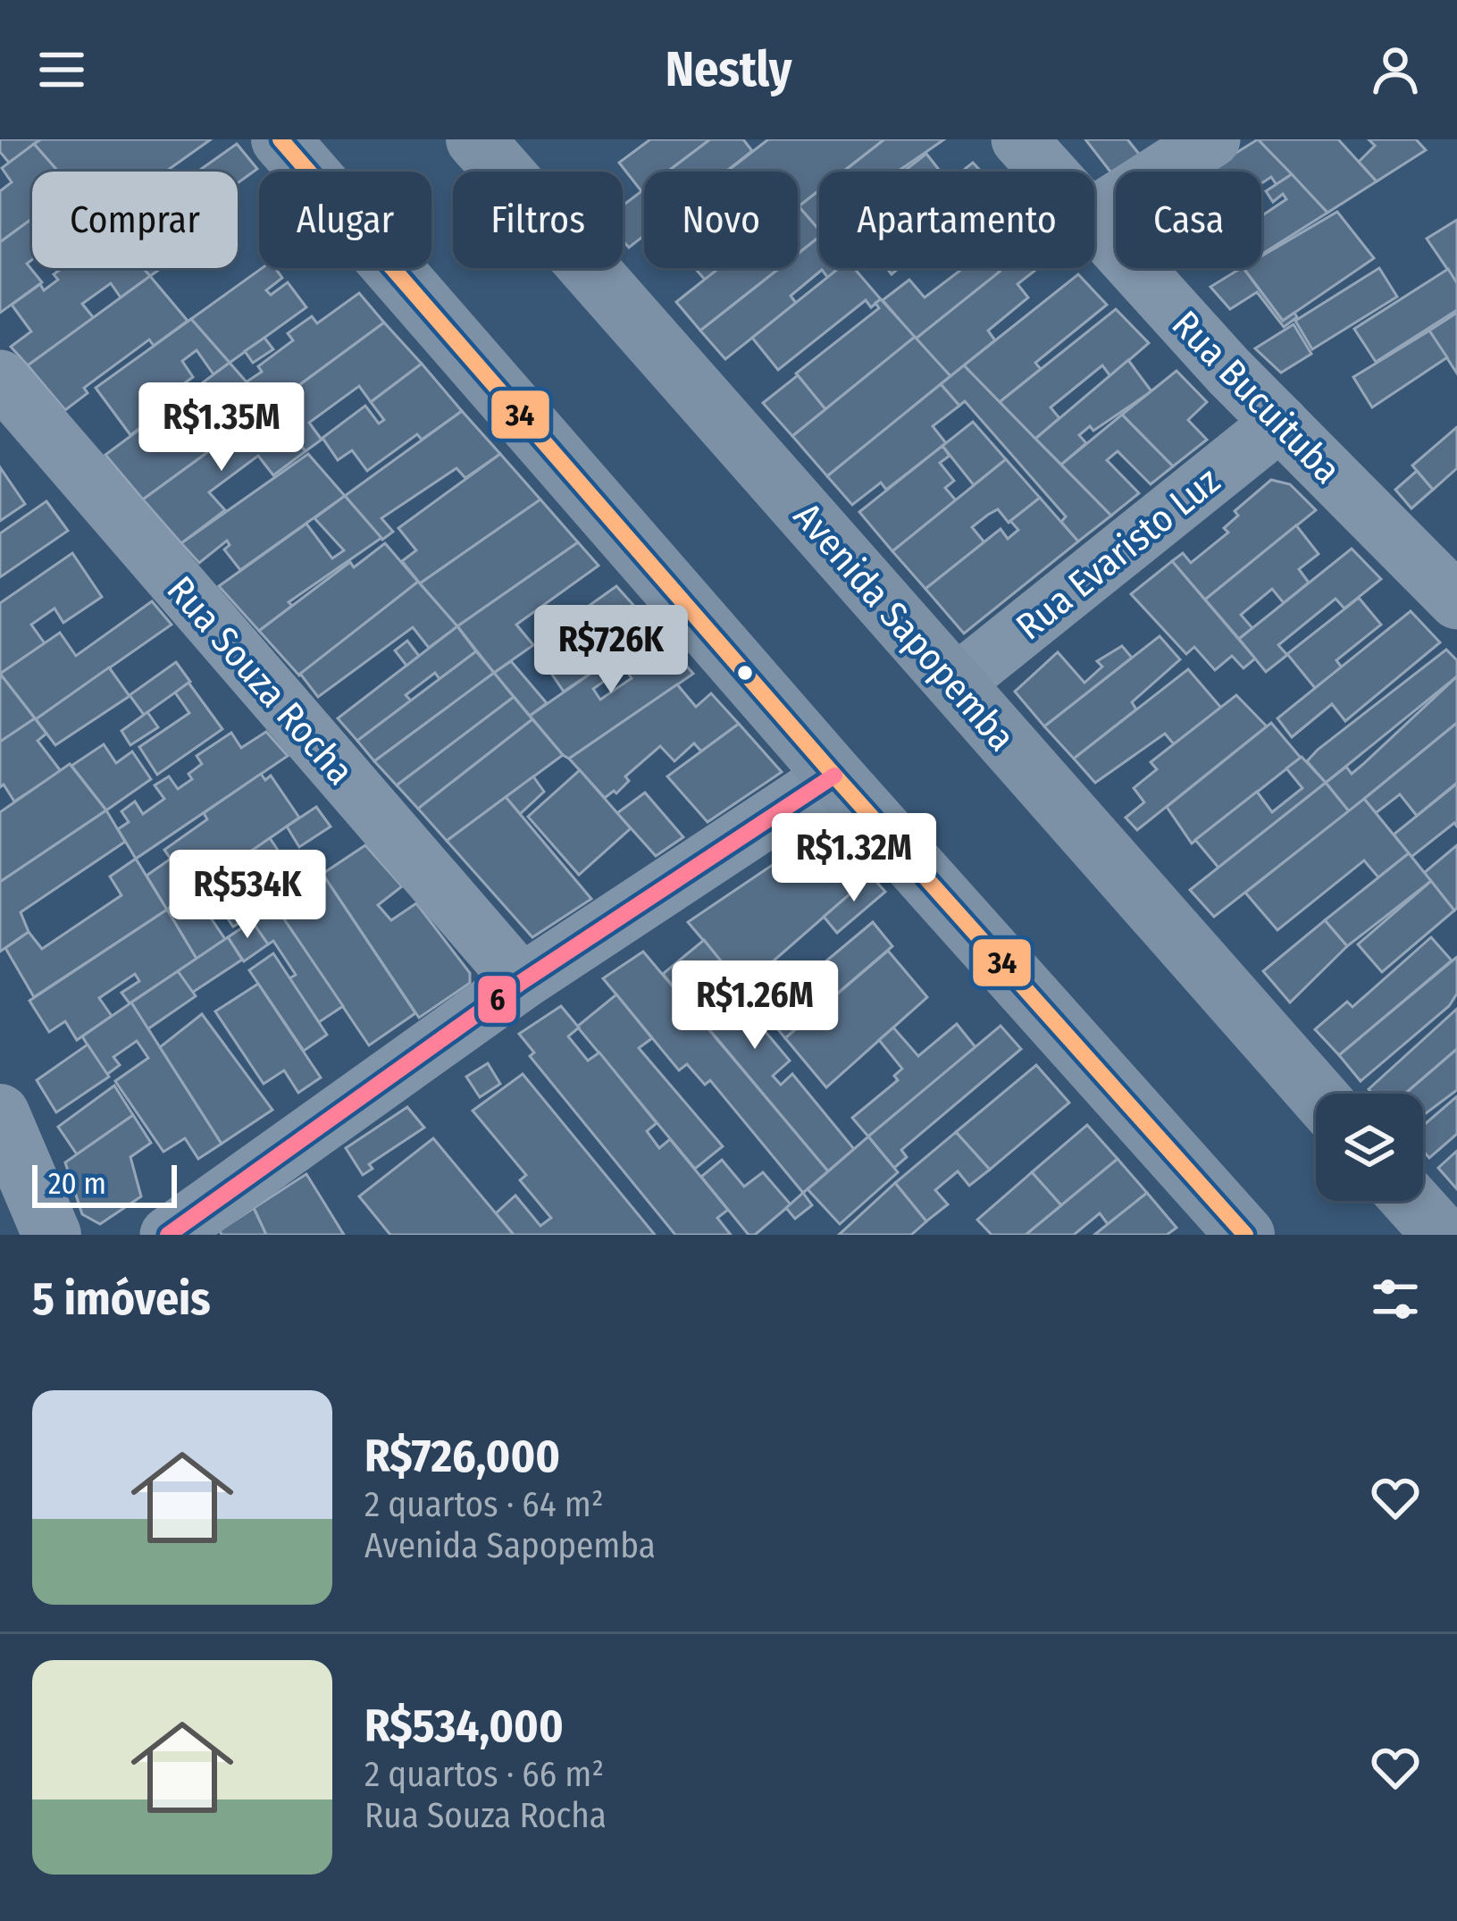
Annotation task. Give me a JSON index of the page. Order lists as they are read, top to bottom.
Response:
{
  "streets": {
    "main road": ["Avenida Sapopemba"],
    "street": ["Rua Bucuituba", "Rua Evaristo Luz", "Rua Souza Rocha"]
  },
  "crossings": [
    ["Rua Bucuituba", "Rua Evaristo Luz"],
    ["Rua Evaristo Luz", "Avenida Sapopemba"]
  ],
  "lines": ["transit line 34", "transit line 6"],
  "scale_bar": "20 m",
  "page": {
    "header": "Nestly",
    "chip": [
      "Comprar",
      "Alugar",
      "Filtros",
      "Novo",
      "Apartamento",
      "Casa"
    ],
    "price": [
      "R$1.35M",
      "R$726K",
      "R$1.32M",
      "R$534K",
      "R$1.26M"
    ],
    "scale": "20 m",
    "heading": "5 imóveis",
    "list": [
      {
        "name": "R$726,000",
        "note": "2 quartos · 64 m² · Avenida Sapopemba"
      },
      {
        "name": "R$534,000",
        "note": "2 quartos · 66 m² · Rua Souza Rocha"
      }
    ]
  }
}
